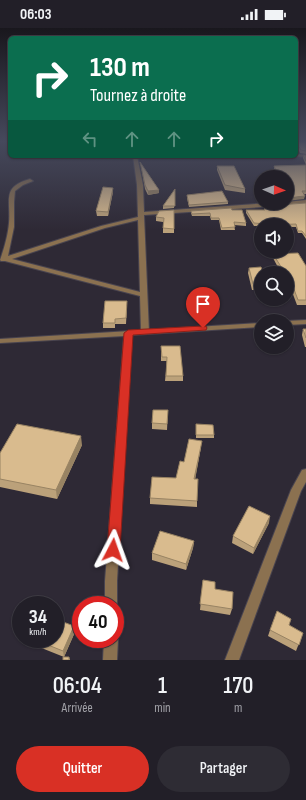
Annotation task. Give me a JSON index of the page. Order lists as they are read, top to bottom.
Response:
{
  "north": "right",
  "page": {
    "status": "06:03",
    "turn": ["130 m", "Tournez à droite"],
    "speed": "34 km/h",
    "limit": "40",
    "eta": [
      "06:04",
      "Arrivée",
      "1",
      "min",
      "170",
      "m"
    ],
    "buttons": ["Quitter", "Partager"]
  }
}
